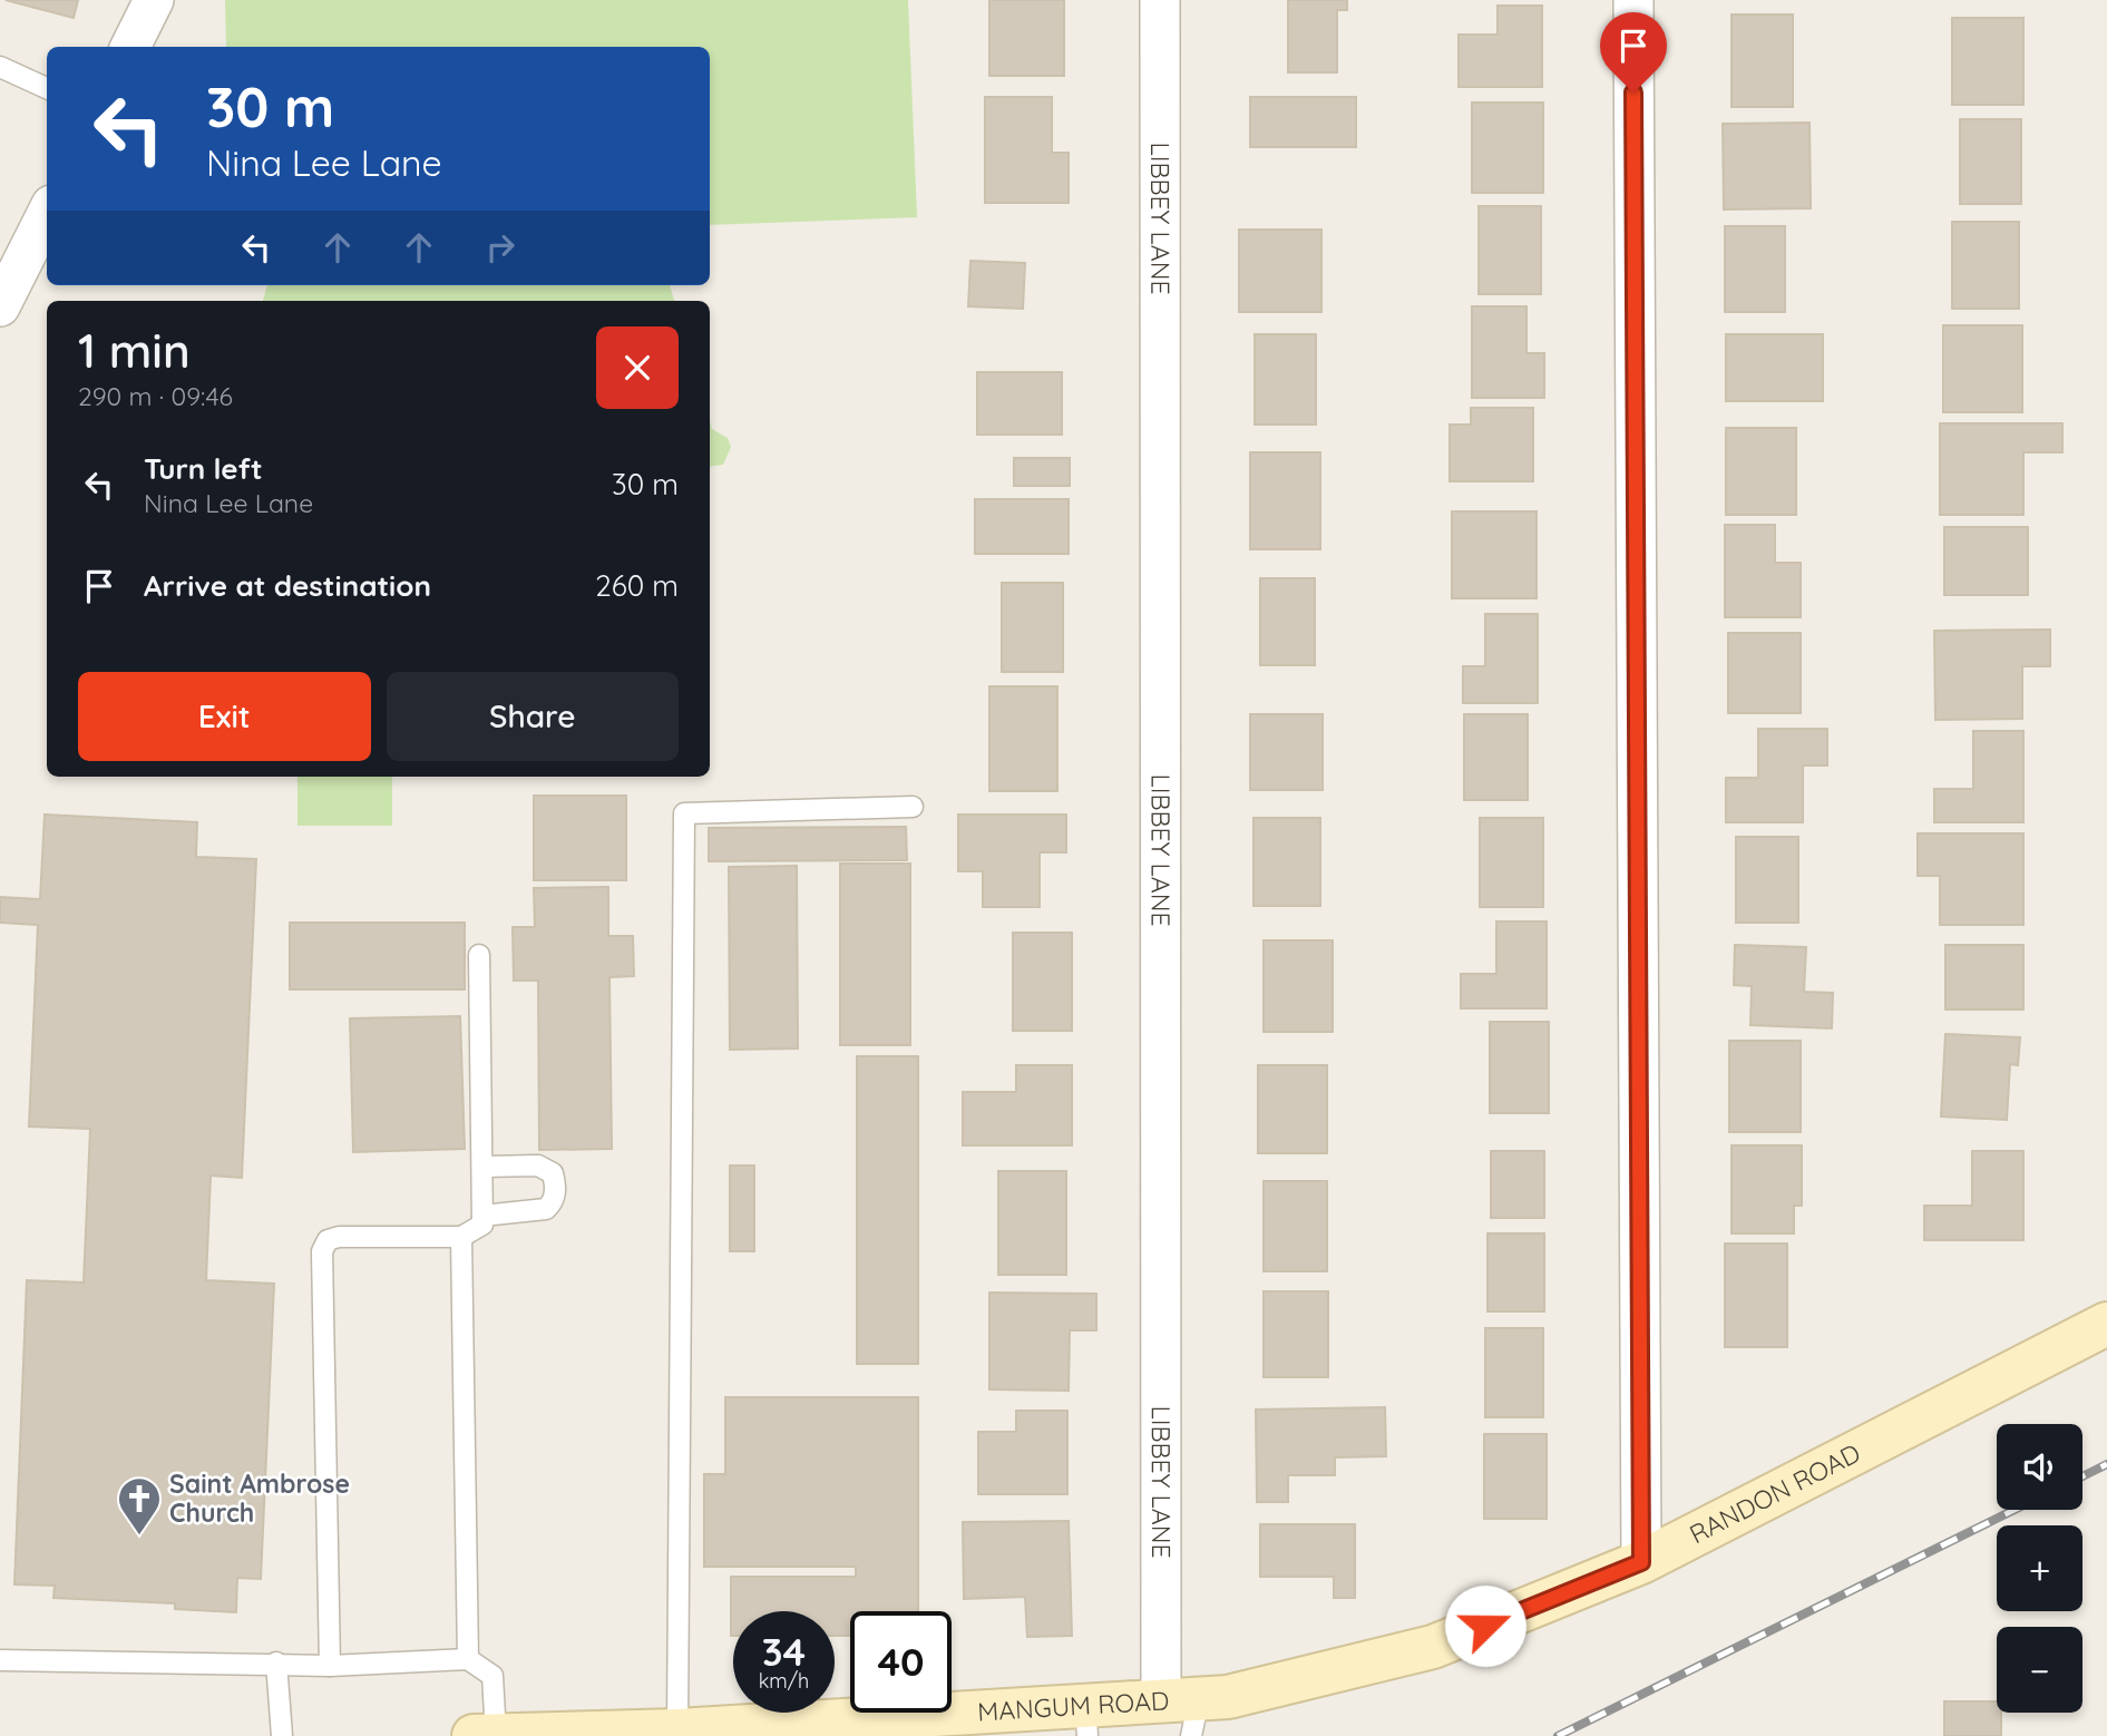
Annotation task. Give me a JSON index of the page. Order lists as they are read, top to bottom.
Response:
{
  "streets": {
    "street": ["LIBBEY LANE", "RANDON ROAD", "MANGUM ROAD"]
  },
  "crossings": [
    ["LIBBEY LANE", "MANGUM ROAD"],
    ["RANDON ROAD", "MANGUM ROAD"]
  ],
  "places": {
    "church": ["Saint Ambrose Church"]
  },
  "page": {
    "turn": ["30 m", "Nina Lee Lane"],
    "heading": ["1 min", "290 m · 09:46"],
    "list": [
      {
        "name": "Turn left",
        "note": "Nina Lee Lane",
        "value": "30 m"
      },
      {
        "name": "Arrive at destination",
        "value": "260 m"
      }
    ],
    "buttons": ["Exit", "Share"],
    "map_buttons": ["+", "−"],
    "speed": "34 km/h",
    "limit": "40"
  }
}
